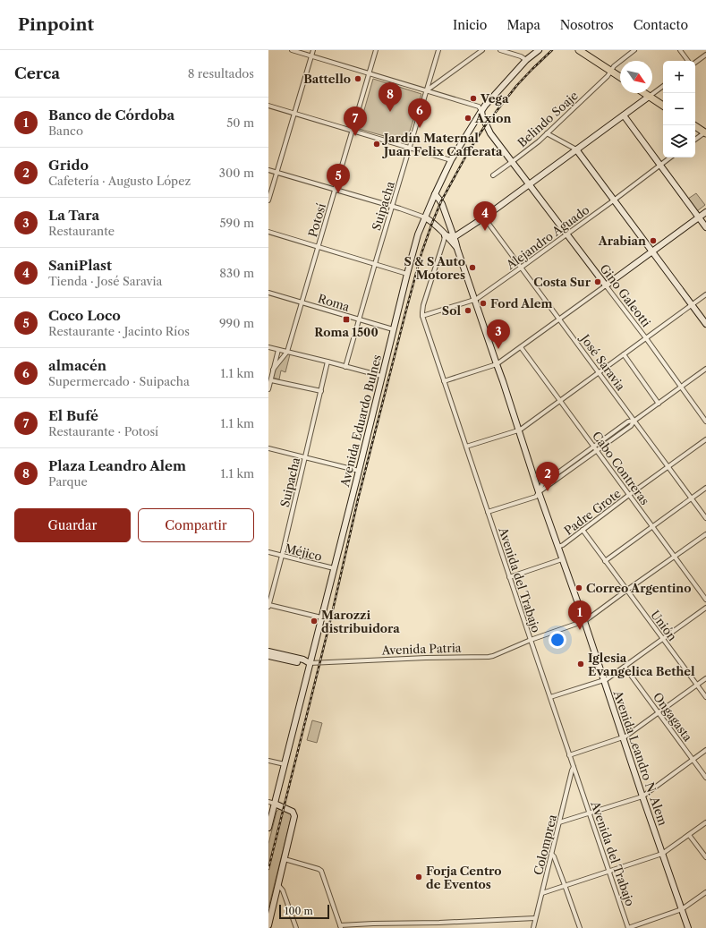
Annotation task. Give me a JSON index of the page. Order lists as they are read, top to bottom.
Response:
{
  "streets": {
    "main road": [
      "Gino Galeotti",
      "Avenida Eduardo Bulnes",
      "Avenida Patria",
      "Avenida Leandro N. Alem"
    ],
    "street": [
      "Belindo Soaje",
      "Suipacha",
      "Potosí",
      "Alejandro Aguado",
      "Roma",
      "José Saravia",
      "Cabo Contreras",
      "Padre Grote",
      "Méjico",
      "Avenida del Trabajo",
      "Unión",
      "Ongagasta",
      "Colomprea"
    ]
  },
  "crossings": [
    ["Belindo Soaje", "Gino Galeotti"],
    ["Suipacha", "Roma"],
    ["Suipacha", "Méjico"],
    ["Potosí", "Roma"],
    ["Alejandro Aguado", "Gino Galeotti"],
    ["Alejandro Aguado", "José Saravia"],
    ["Alejandro Aguado", "Avenida del Trabajo"],
    ["Alejandro Aguado", "Avenida Leandro N. Alem"],
    ["Gino Galeotti", "Avenida Eduardo Bulnes"],
    ["Roma", "Avenida Eduardo Bulnes"],
    ["José Saravia", "Padre Grote"],
    ["Avenida Eduardo Bulnes", "Méjico"],
    ["Avenida Eduardo Bulnes", "Avenida Patria"],
    ["Avenida Eduardo Bulnes", "Avenida Leandro N. Alem"],
    ["Cabo Contreras", "Padre Grote"],
    ["Cabo Contreras", "Avenida Patria"],
    ["Padre Grote", "Unión"],
    ["Padre Grote", "Avenida Leandro N. Alem"],
    ["Avenida del Trabajo", "Avenida Patria"],
    ["Avenida del Trabajo", "Avenida Leandro N. Alem"],
    ["Avenida del Trabajo", "Colomprea"],
    ["Unión", "Avenida Patria"],
    ["Avenida Patria", "Avenida Leandro N. Alem"]
  ],
  "places": {
    "other": [
      "Battello",
      "Vega",
      "Axion",
      "Jardín Maternal Juan Felix Cafferata",
      "Arabian",
      "S & S Auto Motores",
      "Costa Sur",
      "Ford Alem",
      "Sol",
      "Correo Argentino",
      "Marozzi distribuidora",
      "Iglesia Evangelica Bethel",
      "Forja Centro de Eventos"
    ],
    "transit": ["Roma 1500"]
  },
  "scale_bar": "100 m",
  "north": "bottom right",
  "page": {
    "header": "Pinpoint",
    "nav": [
      "Inicio",
      "Mapa",
      "Nosotros",
      "Contacto"
    ],
    "heading": ["Cerca", "8 resultados"],
    "map_buttons": ["+", "−"],
    "pins": [
      "8",
      "6",
      "7",
      "5",
      "4",
      "3",
      "2",
      "1"
    ],
    "list": [
      {
        "mark": "1",
        "name": "Banco de Córdoba",
        "note": "Banco",
        "value": "50 m"
      },
      {
        "mark": "2",
        "name": "Grido",
        "note": "Cafetería · Augusto López",
        "value": "300 m"
      },
      {
        "mark": "3",
        "name": "La Tara",
        "note": "Restaurante",
        "value": "590 m"
      },
      {
        "mark": "4",
        "name": "SaniPlast",
        "note": "Tienda · José Saravia",
        "value": "830 m"
      },
      {
        "mark": "5",
        "name": "Coco Loco",
        "note": "Restaurante · Jacinto Ríos",
        "value": "990 m"
      },
      {
        "mark": "6",
        "name": "almacén",
        "note": "Supermercado · Suipacha",
        "value": "1.1 km"
      },
      {
        "mark": "7",
        "name": "El Bufé",
        "note": "Restaurante · Potosí",
        "value": "1.1 km"
      },
      {
        "mark": "8",
        "name": "Plaza Leandro Alem",
        "note": "Parque",
        "value": "1.1 km"
      }
    ],
    "buttons": ["Guardar", "Compartir"],
    "scale": "100 m"
  }
}
